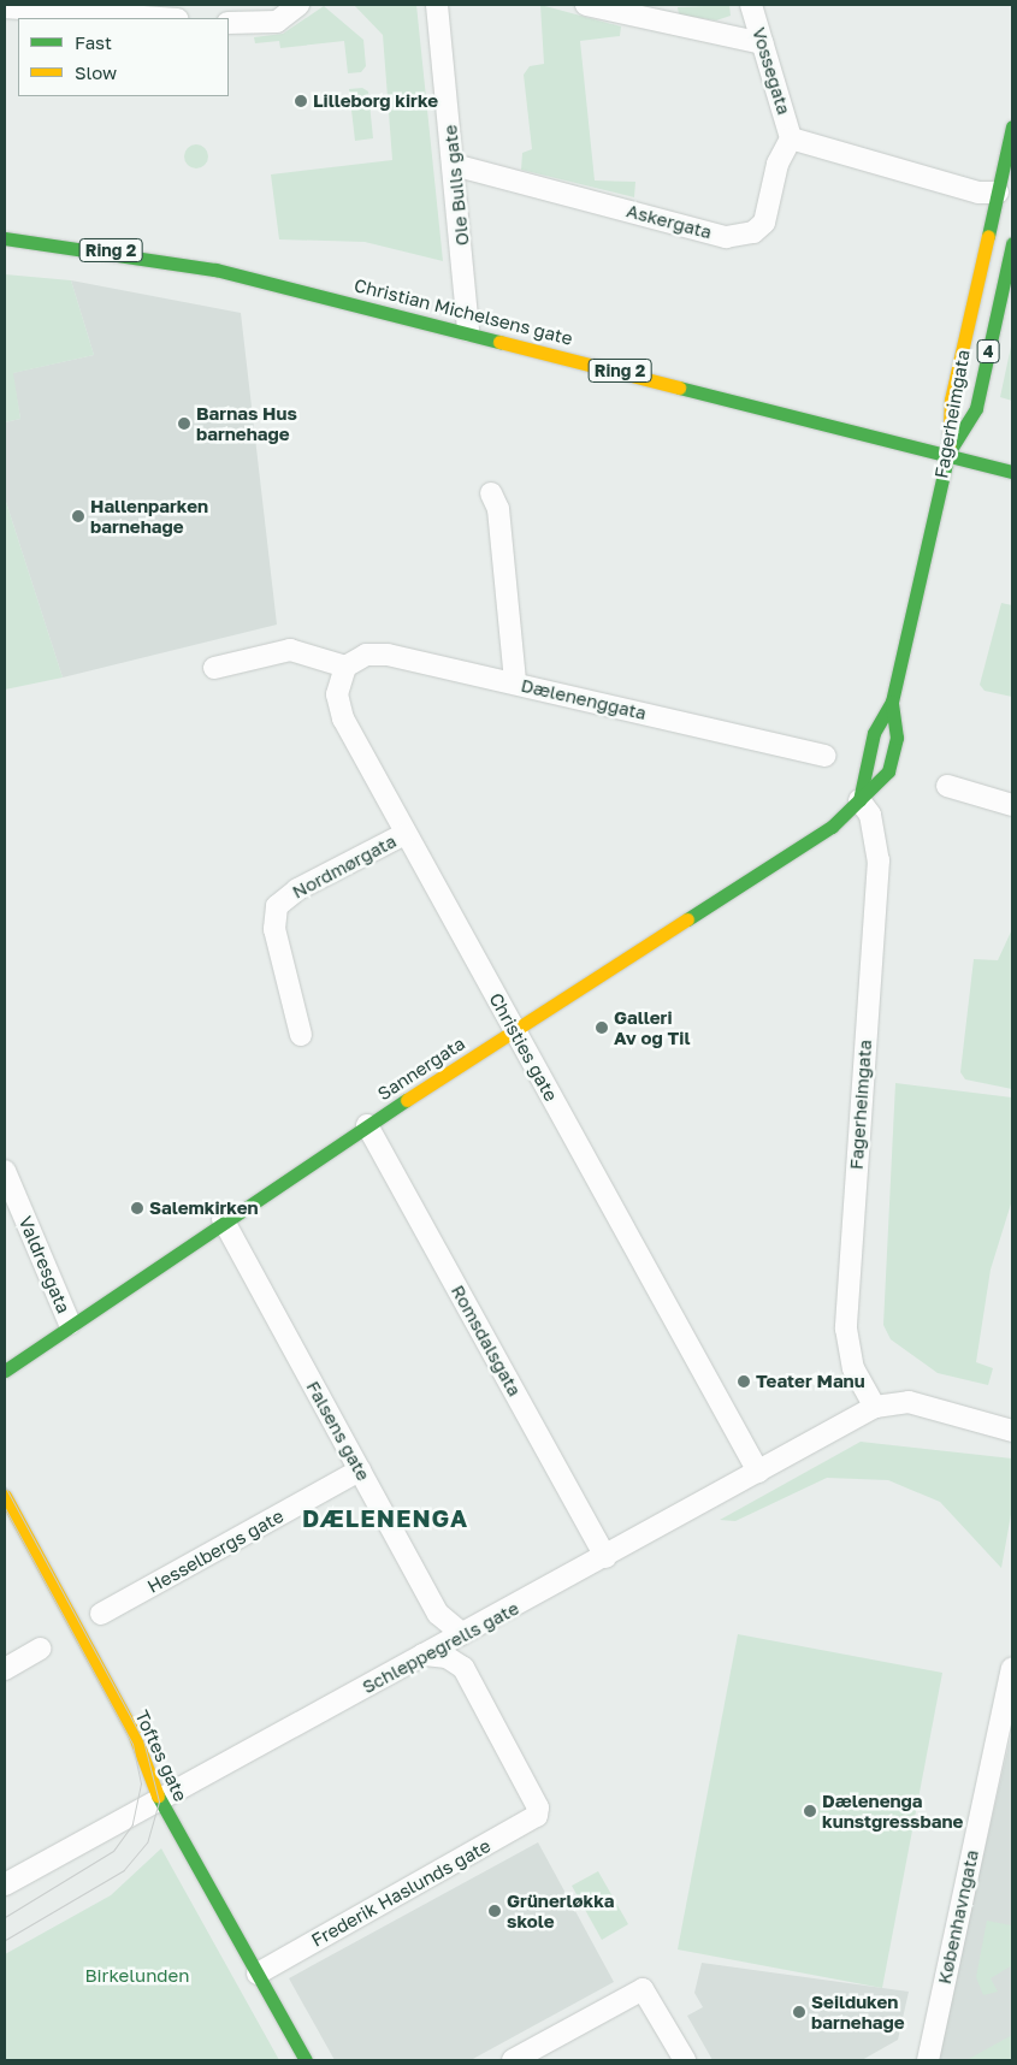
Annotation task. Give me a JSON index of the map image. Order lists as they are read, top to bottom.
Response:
{
  "streets": {
    "main road": [
      "Ring 2",
      "Christian Michelsens gate",
      "4",
      "Fagerheimgata",
      "Sannergata",
      "Toftes gate"
    ],
    "street": [
      "Vossegata",
      "Ole Bulls gate",
      "Askergata",
      "Dælenenggata",
      "Nordmørgata",
      "Christies gate",
      "Valdresgata",
      "Romsdalsgata",
      "Falsens gate",
      "Hesselbergs gate",
      "Schleppegrells gate",
      "Frederik Haslunds gate",
      "Københavngata"
    ]
  },
  "crossings": [
    ["Vossegata", "Askergata"],
    ["Ole Bulls gate", "Askergata"],
    ["Ole Bulls gate", "Christian Michelsens gate"],
    ["Christian Michelsens gate", "4"],
    ["Christian Michelsens gate", "Fagerheimgata"],
    ["4", "Fagerheimgata"],
    ["Fagerheimgata", "Sannergata"],
    ["Fagerheimgata", "Schleppegrells gate"],
    ["Dælenenggata", "Christies gate"],
    ["Nordmørgata", "Christies gate"],
    ["Christies gate", "Sannergata"],
    ["Christies gate", "Schleppegrells gate"],
    ["Sannergata", "Valdresgata"],
    ["Sannergata", "Romsdalsgata"],
    ["Sannergata", "Falsens gate"],
    ["Romsdalsgata", "Schleppegrells gate"],
    ["Falsens gate", "Hesselbergs gate"],
    ["Falsens gate", "Schleppegrells gate"],
    ["Schleppegrells gate", "Toftes gate"],
    ["Schleppegrells gate", "Frederik Haslunds gate"],
    ["Toftes gate", "Frederik Haslunds gate"]
  ],
  "districts": ["DÆLENENGA"],
  "parks": ["Birkelunden"],
  "places": [
    "Lilleborg kirke",
    "Barnas Hus barnehage",
    "Hallenparken barnehage",
    "Galleri Av og Til",
    "Salemkirken",
    "Teater Manu",
    "Dælenenga kunstgressbane",
    "Grünerløkka skole",
    "Seilduken barnehage"
  ],
  "legend": ["Fast", "Slow"]
}
